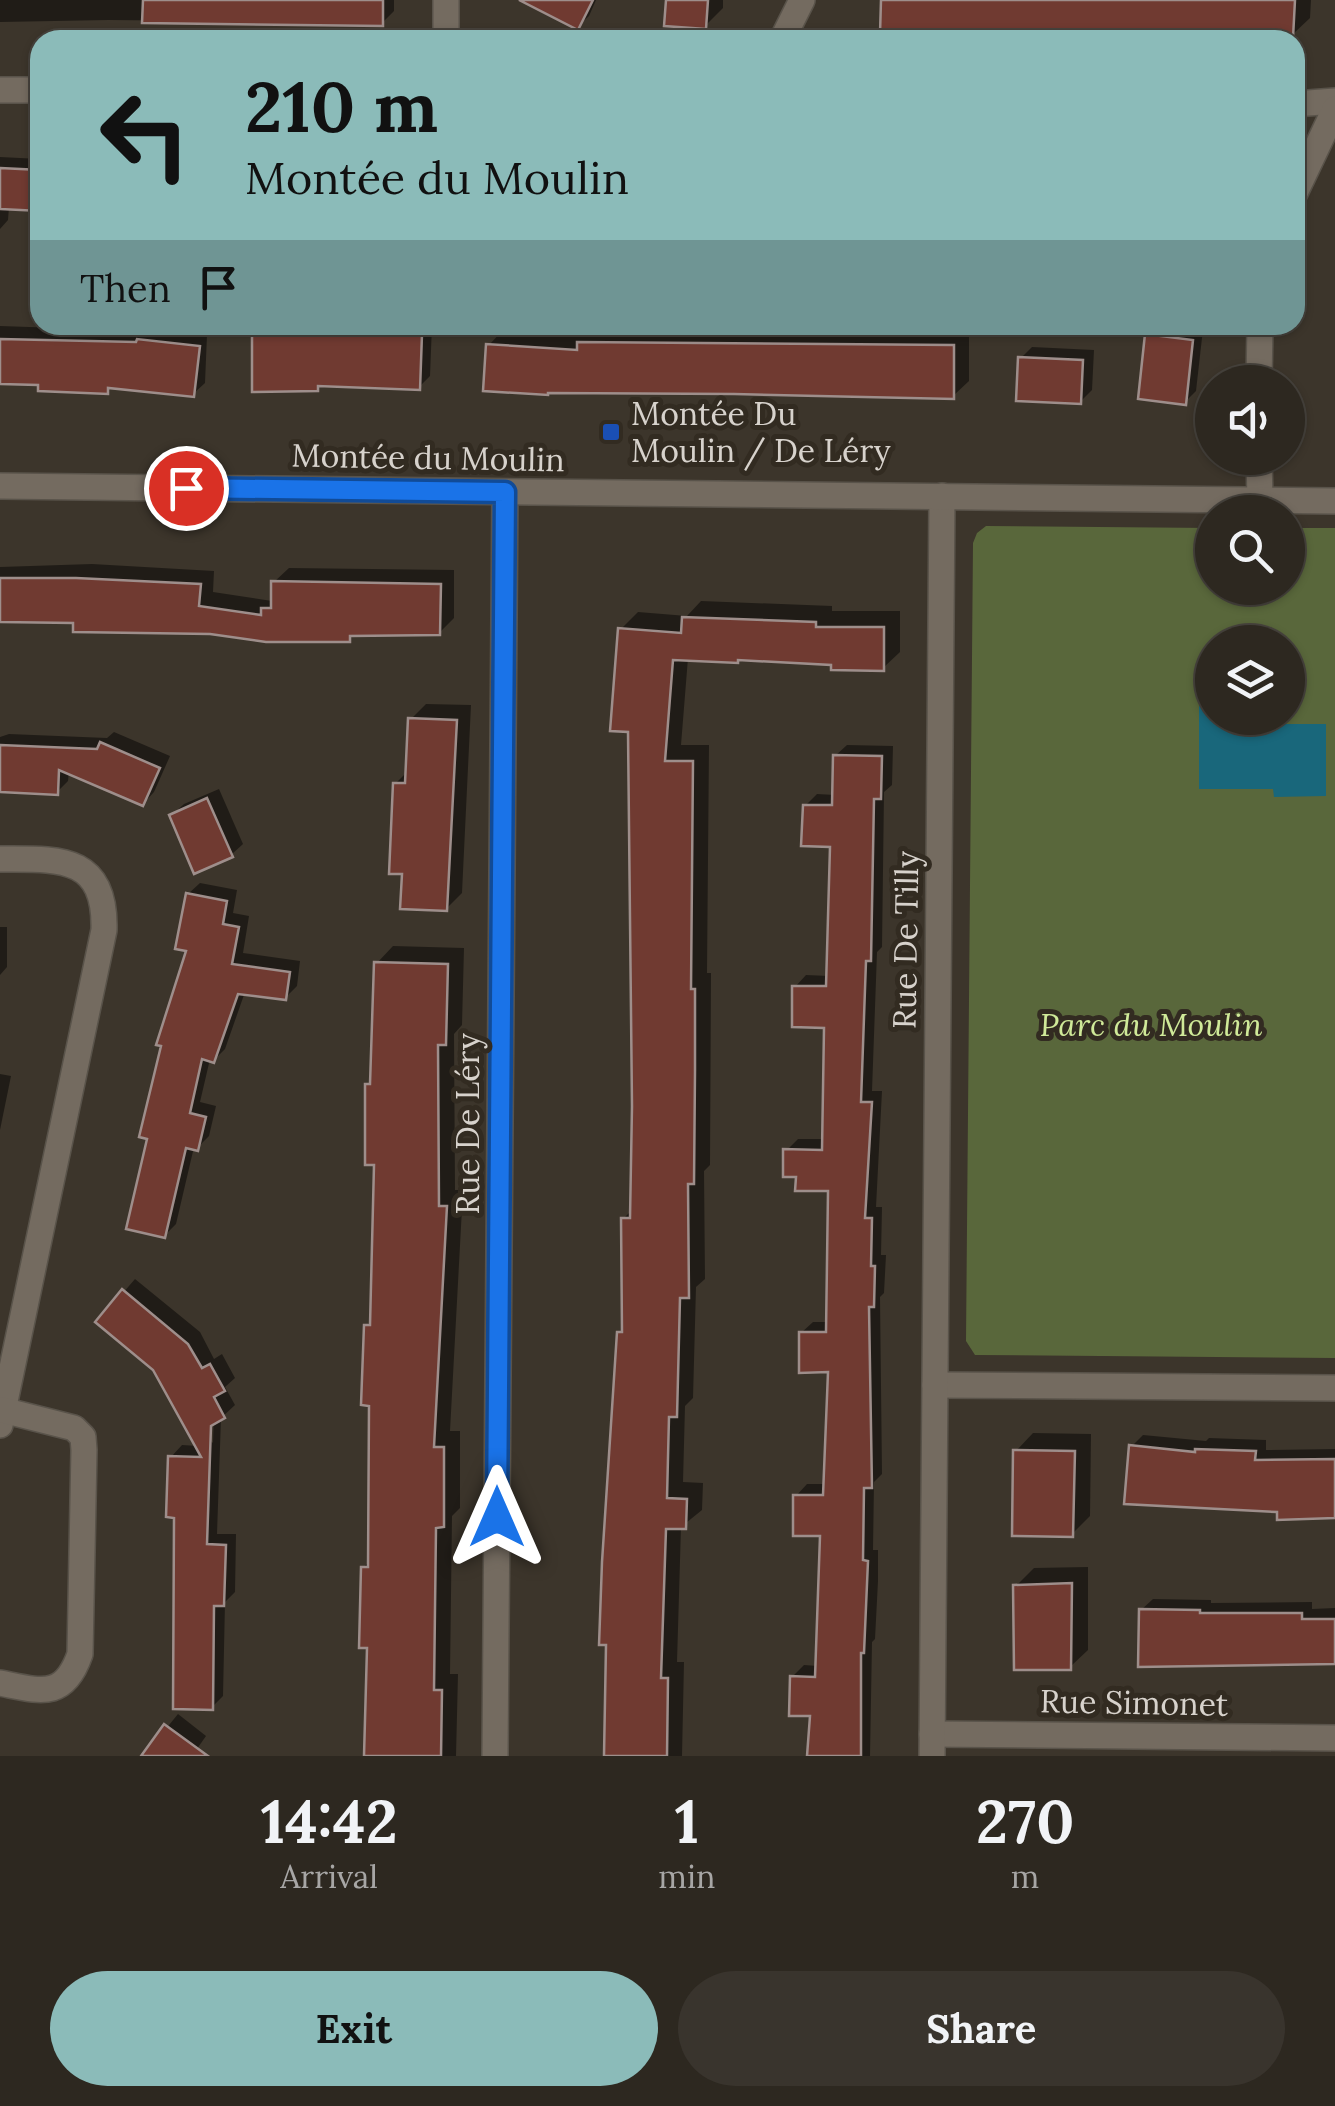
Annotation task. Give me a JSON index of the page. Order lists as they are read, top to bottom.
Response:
{
  "streets": {
    "street": [
      "Montée du Moulin",
      "Rue De Tilly",
      "Rue De Léry",
      "Rue Simonet"
    ]
  },
  "crossings": [
    ["Montée du Moulin", "Rue De Tilly"],
    ["Montée du Moulin", "Rue De Léry"],
    ["Rue De Tilly", "Rue Simonet"]
  ],
  "parks": ["Parc du Moulin"],
  "places": {
    "transit": ["Montée Du Moulin / De Léry"]
  },
  "page": {
    "turn": ["210 m", "Montée du Moulin"],
    "then": "Then",
    "eta": [
      "14:42",
      "Arrival",
      "1",
      "min",
      "270",
      "m"
    ],
    "buttons": ["Exit", "Share"]
  }
}
